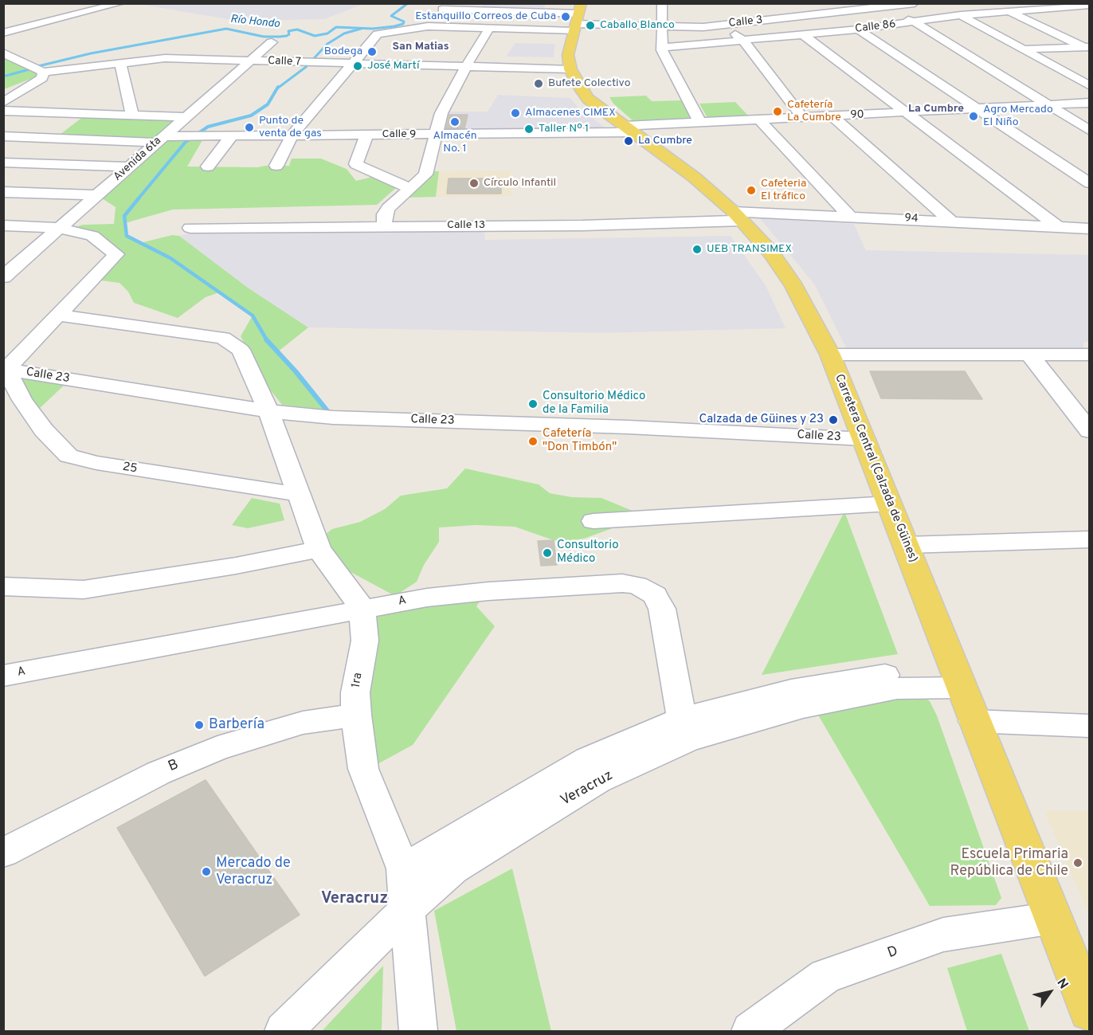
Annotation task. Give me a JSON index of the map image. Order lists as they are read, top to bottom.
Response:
{
  "streets": {
    "main road": ["Carretera Central (Calzada de Güines)"],
    "street": [
      "Calle 3",
      "Calle 86",
      "Calle 7",
      "90",
      "Calle 9",
      "Avenida 6ta",
      "94",
      "Calle 13",
      "Calle 23",
      "25",
      "A",
      "1ra",
      "B",
      "Veracruz",
      "D"
    ]
  },
  "crossings": [
    ["Calle 3", "Carretera Central (Calzada de Güines)"],
    ["Calle 7", "Avenida 6ta"],
    ["Calle 7", "Carretera Central (Calzada de Güines)"],
    ["90", "Calle 9"],
    ["90", "Carretera Central (Calzada de Güines)"],
    ["Calle 9", "Avenida 6ta"],
    ["Calle 9", "Carretera Central (Calzada de Güines)"],
    ["94", "Calle 13"],
    ["94", "Carretera Central (Calzada de Güines)"],
    ["Calle 13", "Carretera Central (Calzada de Güines)"],
    ["Calle 23", "25"],
    ["Calle 23", "Carretera Central (Calzada de Güines)"],
    ["Carretera Central (Calzada de Güines)", "Veracruz"],
    ["Carretera Central (Calzada de Güines)", "D"],
    ["A", "1ra"],
    ["A", "Veracruz"],
    ["1ra", "B"],
    ["1ra", "Veracruz"]
  ],
  "districts": ["San Matias", "La Cumbre", "Veracruz"],
  "water": ["Río Hondo"],
  "places": [
    "Estanquillo Correos de Cuba",
    "Caballo Blanco",
    "Bodega",
    "José Martí",
    "Bufete Colectivo",
    "Cafetería La Cumbre",
    "Almacenes CIMEX",
    "Agro Mercado El Niño",
    "Almacén No. 1",
    "Punto de venta de gas",
    "Taller Nº 1",
    "La Cumbre",
    "Círculo Infantil",
    "Cafeteria El tráfico",
    "UEB TRANSIMEX",
    "Consultorio Médico de la Familia",
    "Calzada de Güines y 23",
    "Cafetería \"Don Timbón\"",
    "Consultorio Médico",
    "Barbería",
    "Escuela Primaria República de Chile",
    "Mercado de Veracruz"
  ],
  "north": "top right"
}
